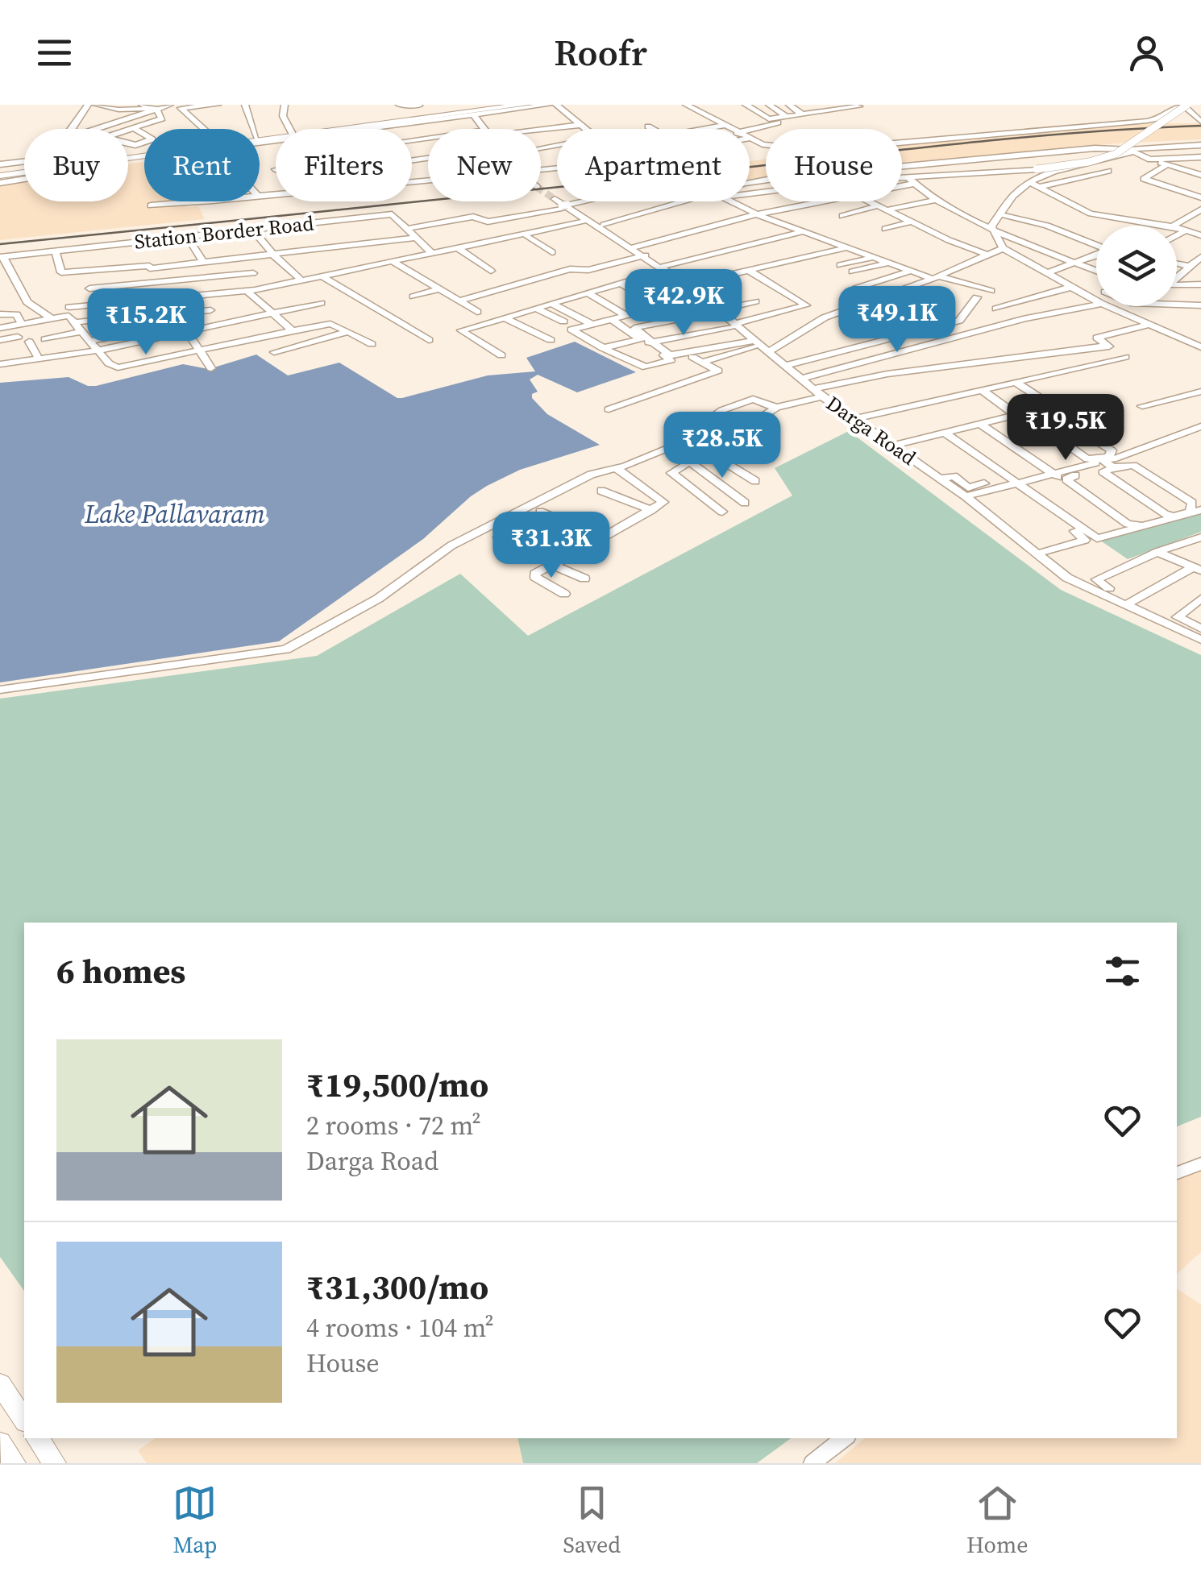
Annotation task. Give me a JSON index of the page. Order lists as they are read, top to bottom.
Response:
{
  "streets": {
    "street": ["Station Border Road", "Darga Road"]
  },
  "water": ["Lake Pallavaram"],
  "page": {
    "header": "Roofr",
    "chip": [
      "Buy",
      "Rent",
      "Filters",
      "New",
      "Apartment",
      "House"
    ],
    "price": [
      "₹42.9K",
      "₹49.1K",
      "₹15.2K",
      "₹19.5K",
      "₹28.5K",
      "₹31.3K"
    ],
    "heading": "6 homes",
    "list": [
      {
        "name": "₹19,500/mo",
        "note": "2 rooms · 72 m² · Darga Road"
      },
      {
        "name": "₹31,300/mo",
        "note": "4 rooms · 104 m² · House"
      }
    ],
    "tabs": ["Map", "Saved", "Home"]
  }
}
